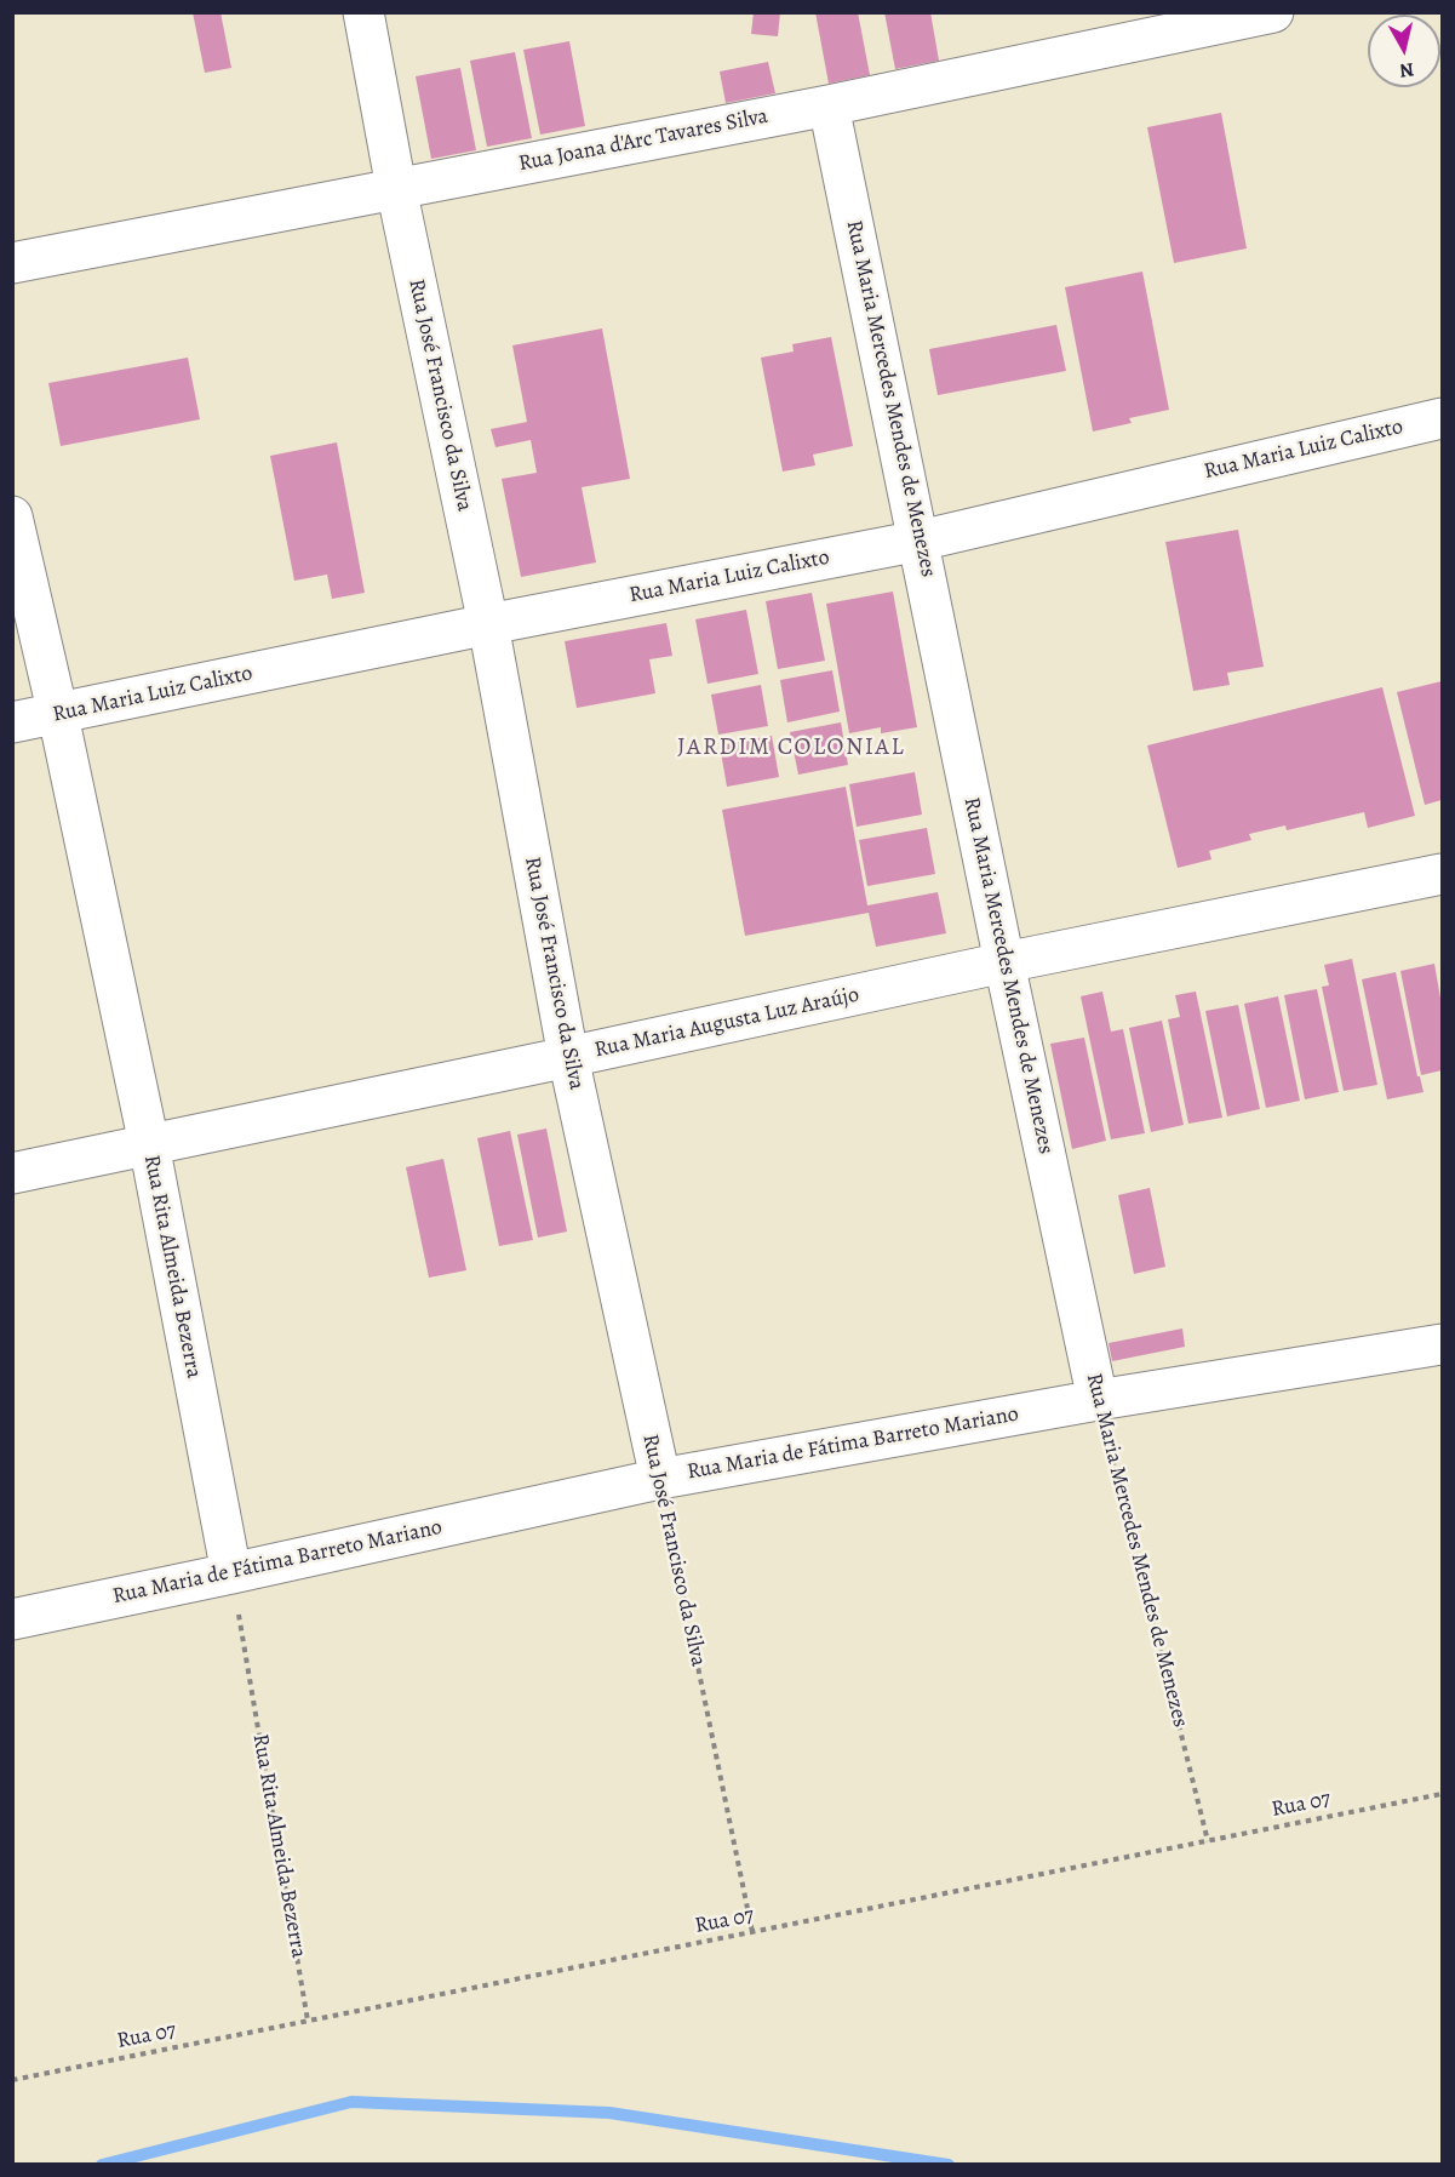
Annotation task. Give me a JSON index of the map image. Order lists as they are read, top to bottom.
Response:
{
  "streets": {
    "street": [
      "Rua Joana d'Arc Tavares Silva",
      "Rua José Francisco da Silva",
      "Rua Maria Mercedes Mendes de Menezes",
      "Rua Maria Luiz Calixto",
      "Rua Maria Augusta Luz Araújo",
      "Rua Rita Almeida Bezerra",
      "Rua Maria de Fátima Barreto Mariano"
    ],
    "path": ["Rua 07"]
  },
  "crossings": [
    ["Rua Joana d'Arc Tavares Silva", "Rua José Francisco da Silva"],
    ["Rua Joana d'Arc Tavares Silva", "Rua Maria Mercedes Mendes de Menezes"],
    ["Rua José Francisco da Silva", "Rua Maria Luiz Calixto"],
    ["Rua José Francisco da Silva", "Rua Maria Augusta Luz Araújo"],
    ["Rua José Francisco da Silva", "Rua Maria de Fátima Barreto Mariano"],
    ["Rua José Francisco da Silva", "Rua 07"],
    ["Rua Maria Mercedes Mendes de Menezes", "Rua Maria Luiz Calixto"],
    ["Rua Maria Mercedes Mendes de Menezes", "Rua Maria Augusta Luz Araújo"],
    ["Rua Maria Mercedes Mendes de Menezes", "Rua Maria de Fátima Barreto Mariano"],
    ["Rua Maria Mercedes Mendes de Menezes", "Rua 07"],
    ["Rua Maria Luiz Calixto", "Rua Rita Almeida Bezerra"],
    ["Rua Maria Augusta Luz Araújo", "Rua Rita Almeida Bezerra"],
    ["Rua Rita Almeida Bezerra", "Rua Maria de Fátima Barreto Mariano"],
    ["Rua Rita Almeida Bezerra", "Rua 07"]
  ],
  "districts": ["JARDIM COLONIAL"],
  "north": "bottom"
}
